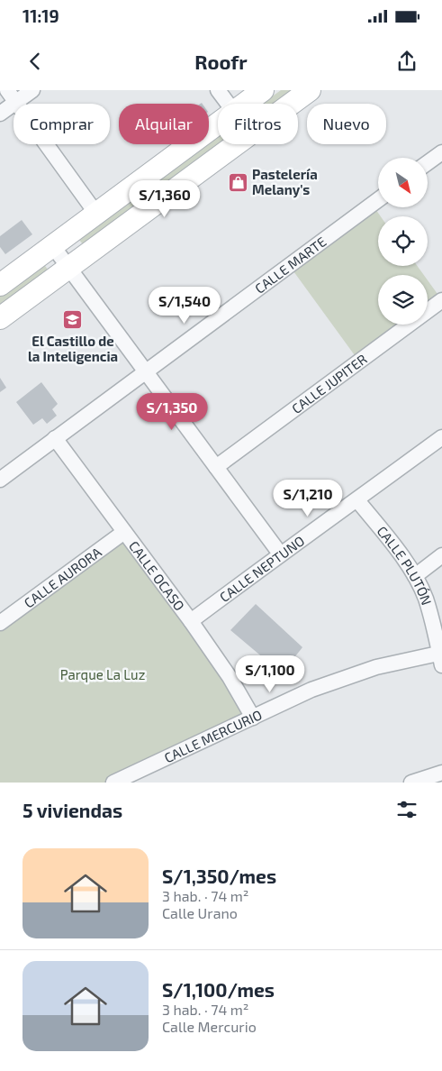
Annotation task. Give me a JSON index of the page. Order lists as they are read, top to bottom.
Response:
{
  "streets": {
    "street": [
      "CALLE MARTE",
      "CALLE JUPITER",
      "CALLE PLUTÓN",
      "CALLE NEPTUNO",
      "CALLE OCASO",
      "CALLE AURORA",
      "CALLE MERCURIO"
    ]
  },
  "crossings": [
    ["CALLE MARTE", "CALLE OCASO"],
    ["CALLE PLUTÓN", "CALLE NEPTUNO"],
    ["CALLE PLUTÓN", "CALLE MERCURIO"],
    ["CALLE NEPTUNO", "CALLE OCASO"],
    ["CALLE OCASO", "CALLE AURORA"],
    ["CALLE OCASO", "CALLE MERCURIO"]
  ],
  "parks": ["Parque La Luz"],
  "places": {
    "shop": ["Pastelería Melany's"],
    "school or university": ["El Castillo de la Inteligencia"]
  },
  "north": "bottom right",
  "page": {
    "status": "11:19",
    "header": "Roofr",
    "chip": [
      "Comprar",
      "Alquilar",
      "Filtros",
      "Nuevo"
    ],
    "price": [
      "S/1,360",
      "S/1,540",
      "S/1,350",
      "S/1,210",
      "S/1,100"
    ],
    "heading": "5 viviendas",
    "list": [
      {
        "name": "S/1,350/mes",
        "note": "3 hab. · 74 m² · Calle Urano"
      },
      {
        "name": "S/1,100/mes",
        "note": "3 hab. · 74 m² · Calle Mercurio"
      }
    ]
  }
}
